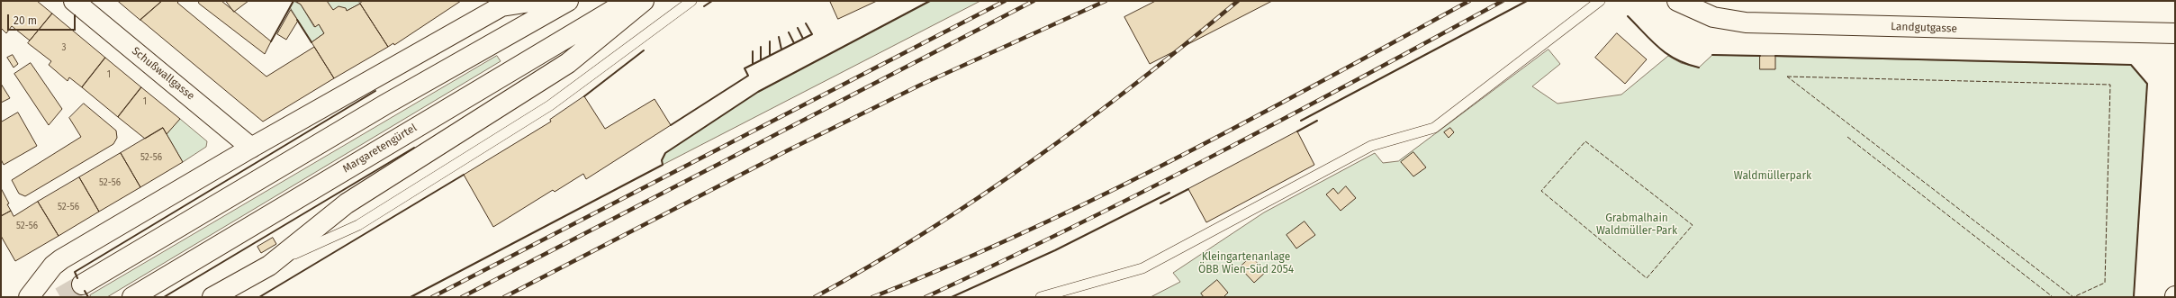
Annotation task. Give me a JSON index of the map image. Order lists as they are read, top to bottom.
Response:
{
  "streets": {
    "main road": ["Landgutgasse", "Schußwallgasse", "Margaretengürtel"]
  },
  "parks": ["Waldmüllerpark", "Grabmalhain Waldmüller-Park", "Kleingartenanlage ÖBB Wien-Süd 2054"],
  "house_numbers": [
    "3",
    "1",
    "1",
    "52-56",
    "52-56",
    "52-56",
    "52-56"
  ],
  "scale_bar": "20 m"
}
